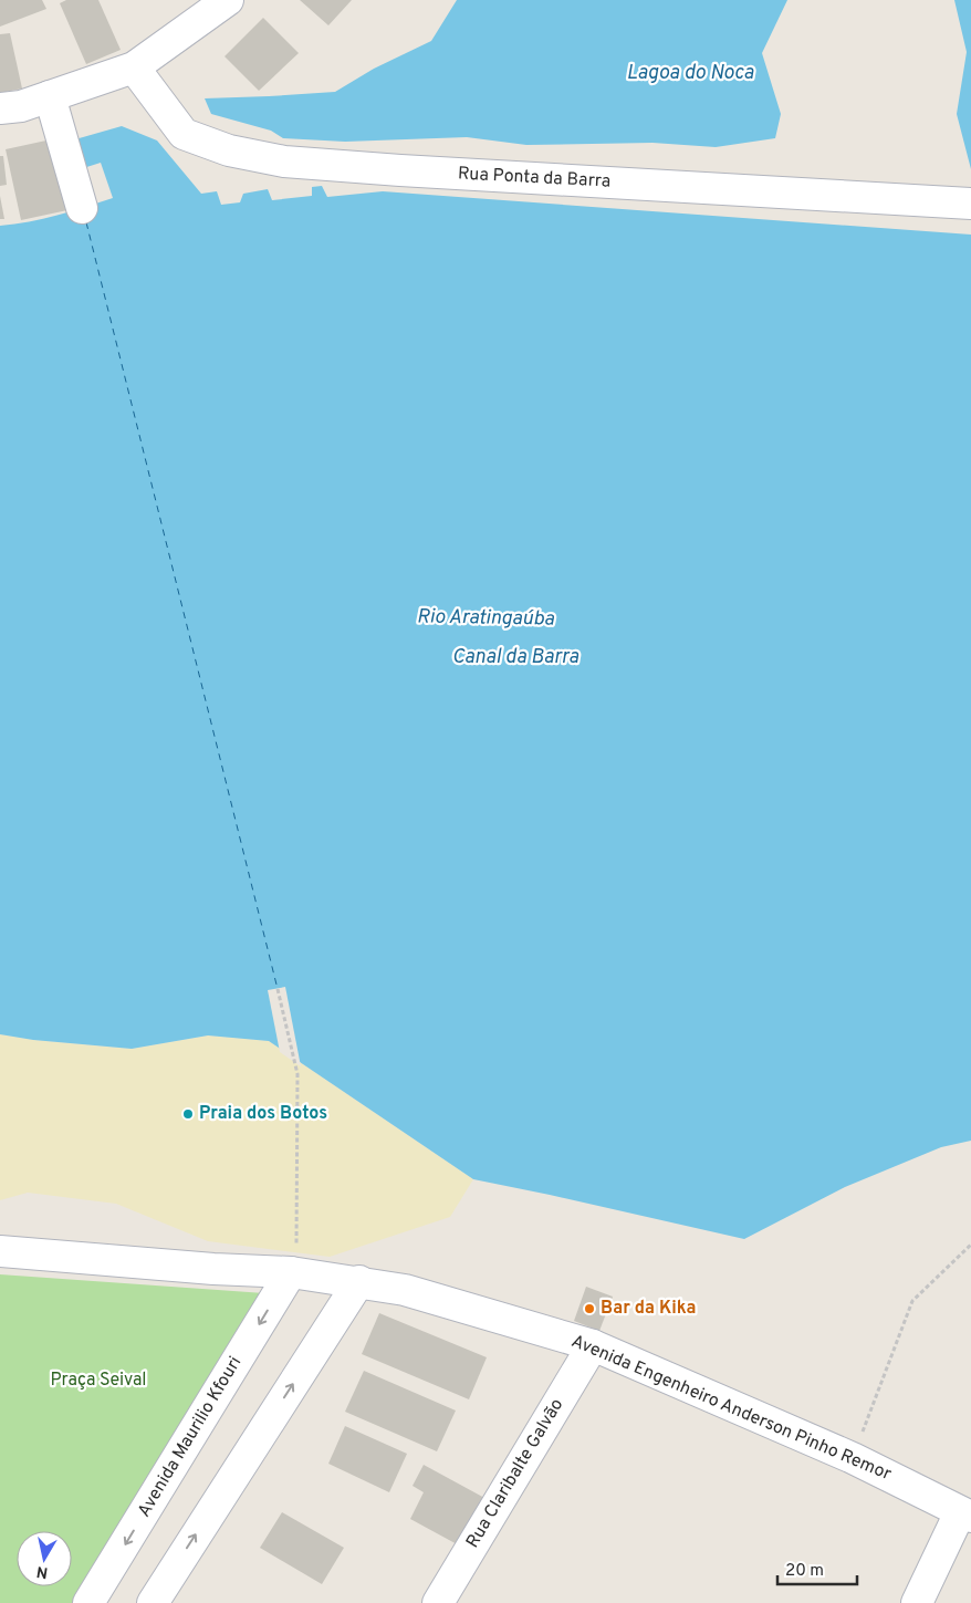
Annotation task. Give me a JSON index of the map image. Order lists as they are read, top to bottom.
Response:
{
  "streets": {
    "street": [
      "Rua Ponta da Barra",
      "Avenida Engenheiro Anderson Pinho Remor",
      "Avenida Maurilio Kfouri",
      "Rua Claribalte Galvão"
    ]
  },
  "crossings": [
    ["Avenida Engenheiro Anderson Pinho Remor", "Avenida Maurilio Kfouri"],
    ["Avenida Engenheiro Anderson Pinho Remor", "Rua Claribalte Galvão"]
  ],
  "water": ["Lagoa do Noca", "Rio Aratingaúba", "Canal da Barra"],
  "parks": ["Praça Seival"],
  "places": ["Praia dos Botos", "Bar da Kika"],
  "scale_bar": "20 m",
  "north": "bottom"
}
